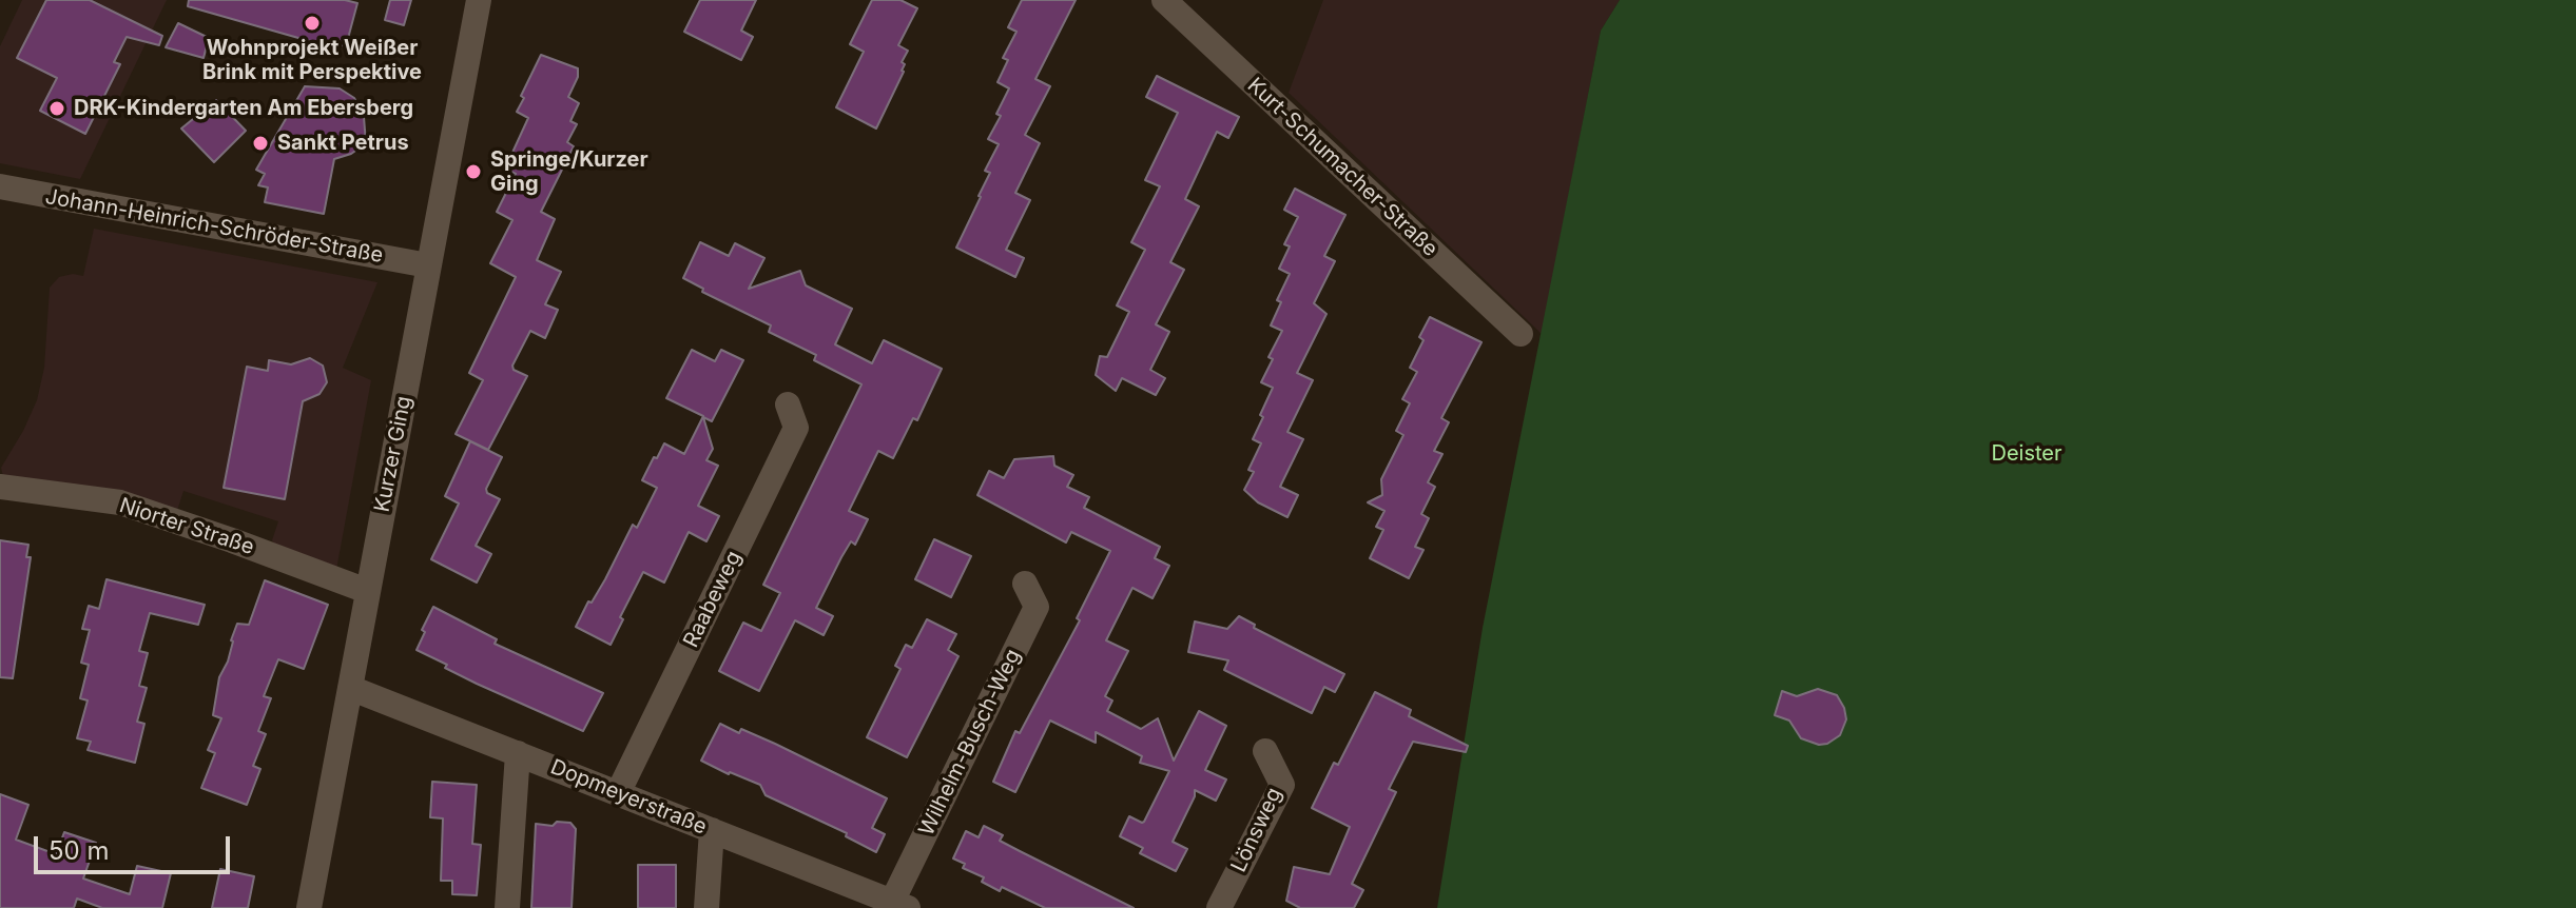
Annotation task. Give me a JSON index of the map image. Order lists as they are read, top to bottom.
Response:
{
  "streets": {
    "street": [
      "Kurt-Schumacher-Straße",
      "Johann-Heinrich-Schröder-Straße",
      "Kurzer Ging",
      "Niorter Straße",
      "Raabeweg",
      "Wilhelm-Busch-Weg",
      "Dopmeyerstraße",
      "Lönsweg"
    ]
  },
  "crossings": [
    ["Johann-Heinrich-Schröder-Straße", "Kurzer Ging"],
    ["Kurzer Ging", "Niorter Straße"],
    ["Kurzer Ging", "Dopmeyerstraße"],
    ["Raabeweg", "Dopmeyerstraße"],
    ["Wilhelm-Busch-Weg", "Dopmeyerstraße"]
  ],
  "parks": ["Deister"],
  "places": [
    "Wohnprojekt Weißer Brink mit Perspektive",
    "DRK-Kindergarten Am Ebersberg",
    "Sankt Petrus",
    "Springe/Kurzer Ging"
  ],
  "scale_bar": "50 m"
}
